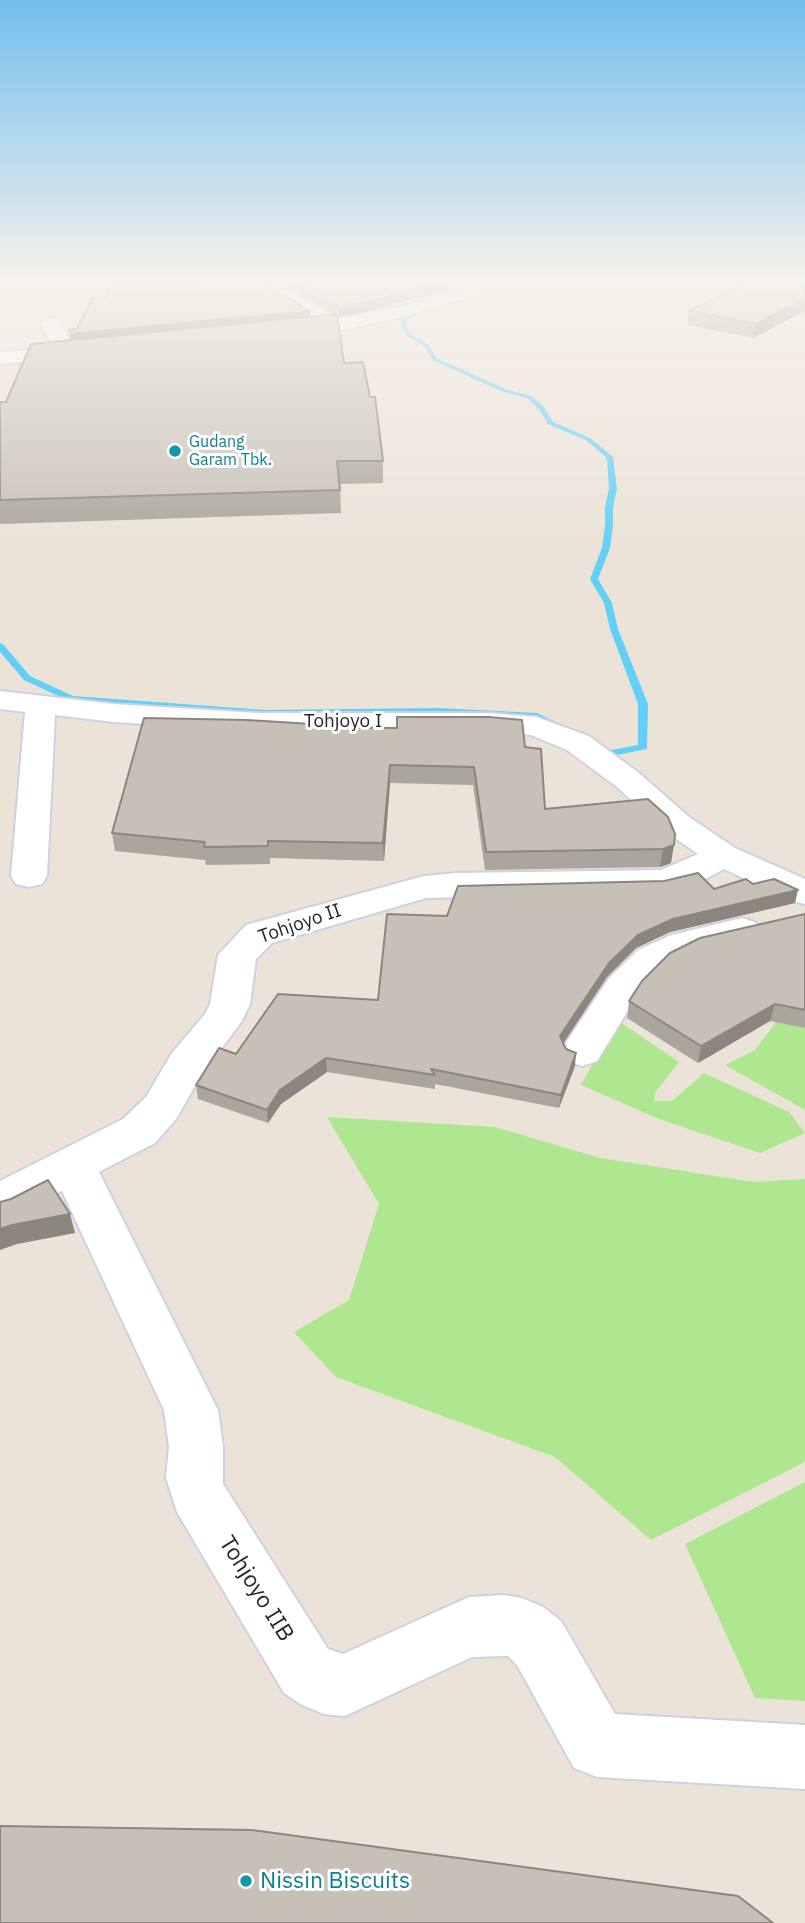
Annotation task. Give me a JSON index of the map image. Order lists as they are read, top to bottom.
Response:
{
  "streets": {
    "street": ["Tohjoyo I", "Tohjoyo II", "Tohjoyo IIB"]
  },
  "crossings": [
    ["Tohjoyo I", "Tohjoyo II"],
    ["Tohjoyo II", "Tohjoyo IIB"]
  ],
  "places": ["Gudang Garam Tbk.", "Nissin Biscuits"]
}
